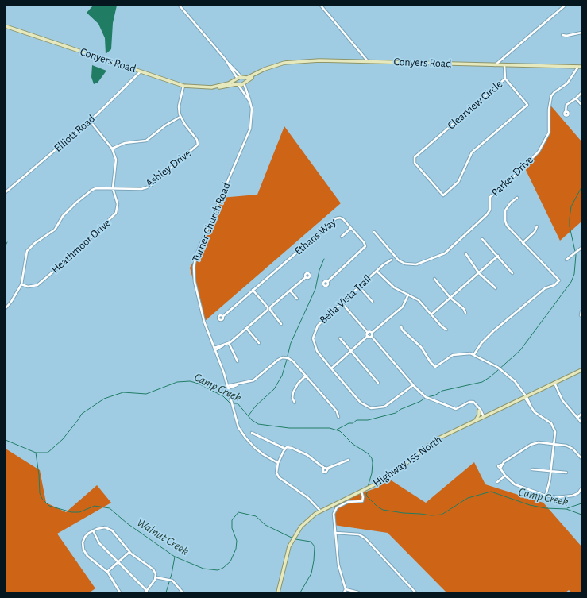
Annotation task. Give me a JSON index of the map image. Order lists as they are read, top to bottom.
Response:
{
  "streets": {
    "main road": ["Conyers Road", "Highway 155 North"],
    "street": [
      "Clearview Circle",
      "Elliott Road",
      "Ashley Drive",
      "Parker Drive",
      "Turner Church Road",
      "Ethans Way",
      "Heathmoor Drive",
      "Bella Vista Trail"
    ]
  },
  "crossings": [
    ["Conyers Road", "Elliott Road"],
    ["Conyers Road", "Parker Drive"],
    ["Conyers Road", "Turner Church Road"],
    ["Elliott Road", "Heathmoor Drive"],
    ["Ashley Drive", "Heathmoor Drive"]
  ],
  "water": ["Camp Creek", "Walnut Creek"]
}
